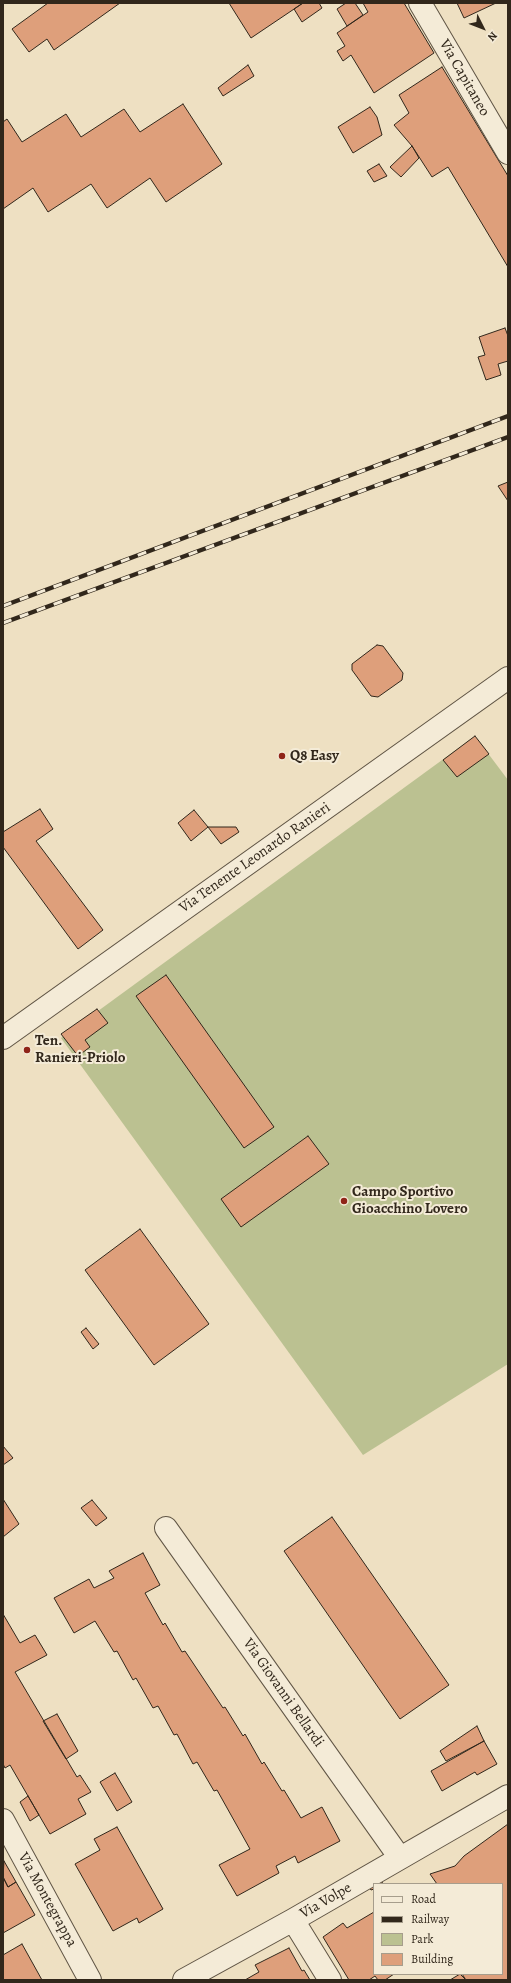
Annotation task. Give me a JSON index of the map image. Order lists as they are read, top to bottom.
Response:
{
  "streets": {
    "street": [
      "Via Capitaneo",
      "Via Tenente Leonardo Ranieri",
      "Via Giovanni Bellardi",
      "Via Montegrappa",
      "Via Volpe"
    ]
  },
  "crossings": [
    ["Via Giovanni Bellardi", "Via Volpe"]
  ],
  "places": ["Q8 Easy", "Ten. Ranieri-Priolo", "Campo Sportivo Gioacchino Lovero"],
  "legend": [
    "Road",
    "Railway",
    "Park",
    "Building"
  ],
  "north": "bottom right"
}
